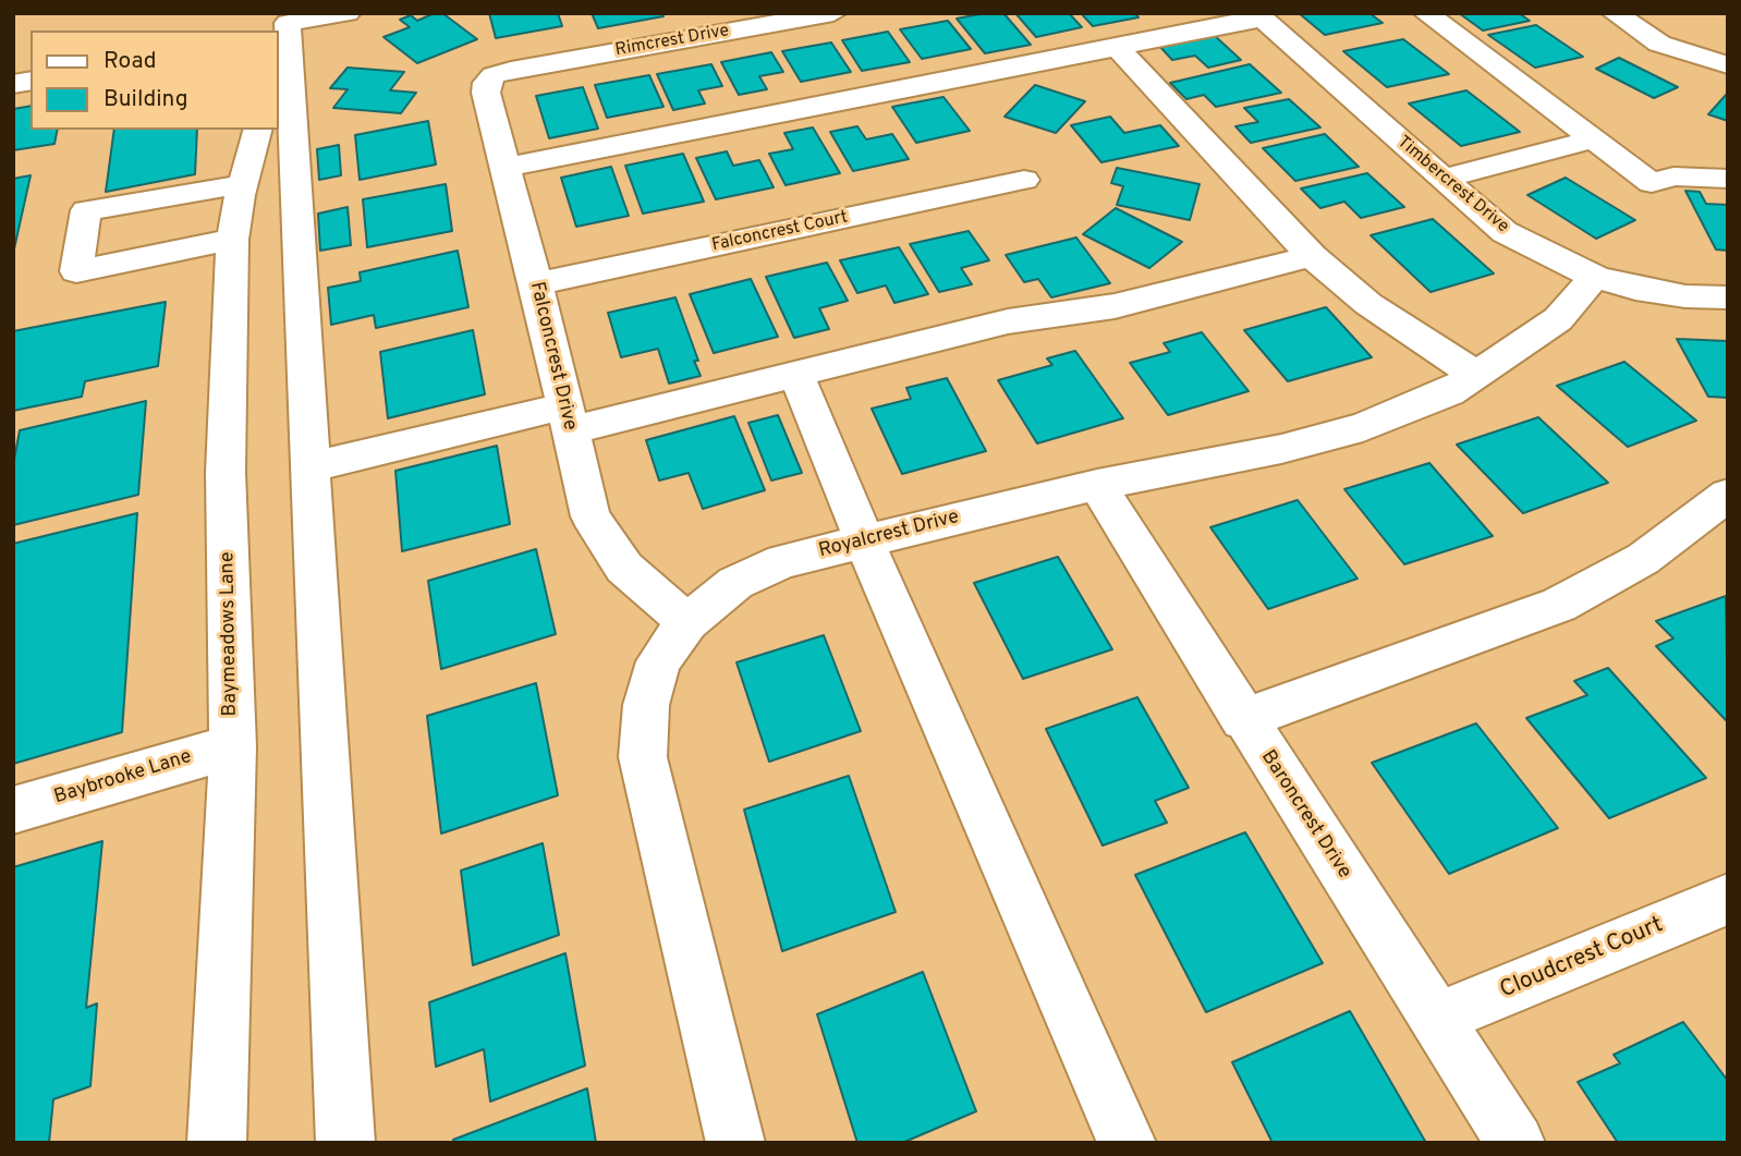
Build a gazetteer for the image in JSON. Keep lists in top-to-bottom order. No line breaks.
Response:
{"streets":{"street":["Rimcrest Drive","Timbercrest Drive","Falconcrest Court","Falconcrest Drive","Royalcrest Drive","Baymeadows Lane","Baybrooke Lane","Baroncrest Drive","Cloudcrest Court"]},"crossings":[["Rimcrest Drive","Falconcrest Drive"],["Timbercrest Drive","Royalcrest Drive"],["Falconcrest Court","Falconcrest Drive"],["Falconcrest Drive","Royalcrest Drive"],["Royalcrest Drive","Baroncrest Drive"],["Baymeadows Lane","Baybrooke Lane"],["Baroncrest Drive","Cloudcrest Court"]],"legend":["Road","Building"]}
